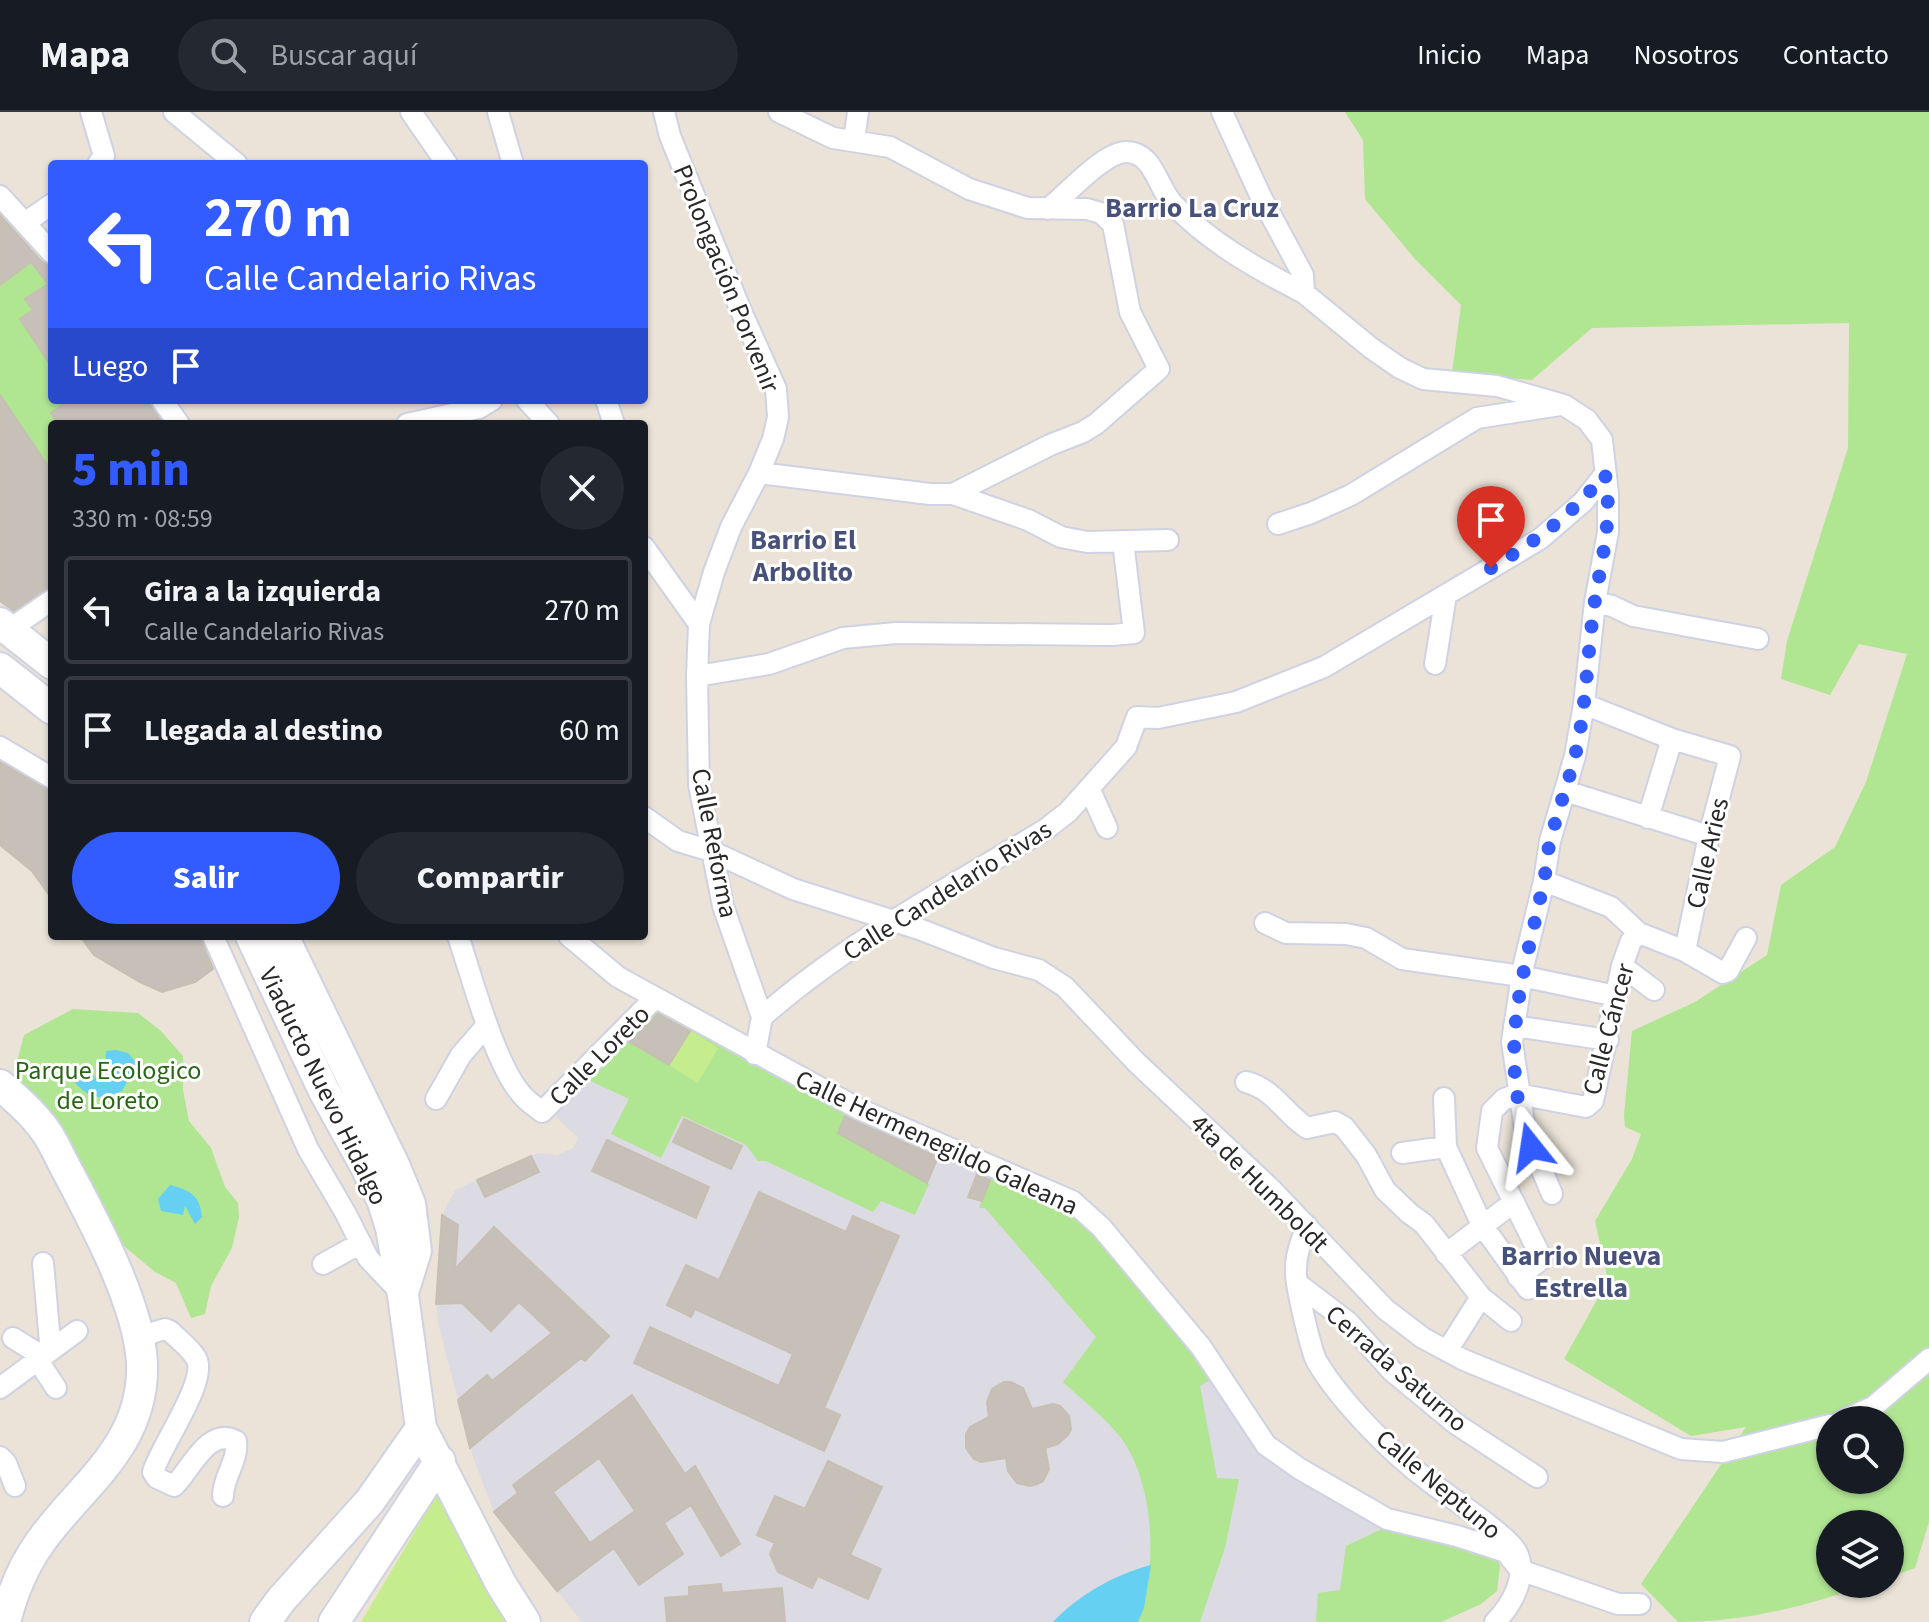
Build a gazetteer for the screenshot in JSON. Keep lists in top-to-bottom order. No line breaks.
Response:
{"streets":{"main road":["Viaducto Nuevo Hidalgo"],"street":["Prolongación Porvenir","Calle Reforma","Calle Aries","Calle Candelario Rivas","Calle Cáncer","Calle Loreto","Calle Hermenegildo Galeana","4ta de Humboldt","Cerrada Saturno","Calle Neptuno"]},"crossings":[["Prolongación Porvenir","Calle Reforma"],["Calle Reforma","Calle Candelario Rivas"],["Calle Reforma","4ta de Humboldt"],["Calle Candelario Rivas","4ta de Humboldt"],["Calle Loreto","Calle Hermenegildo Galeana"],["Calle Hermenegildo Galeana","Calle Neptuno"],["4ta de Humboldt","Calle Neptuno"],["Cerrada Saturno","Calle Neptuno"]],"districts":["Barrio La Cruz","Barrio El Arbolito","Barrio Nueva Estrella"],"parks":["Parque Ecologico de Loreto"],"page":{"header":"Mapa","search":"Buscar aquí","nav":["Inicio","Mapa","Nosotros","Contacto"],"turn":["270 m","Calle Candelario Rivas"],"then":"Luego","heading":["5 min","330 m · 08:59"],"list":[{"name":"Gira a la izquierda","note":"Calle Candelario Rivas","value":"270 m"},{"name":"Llegada al destino","value":"60 m"}],"buttons":["Salir","Compartir"]}}
